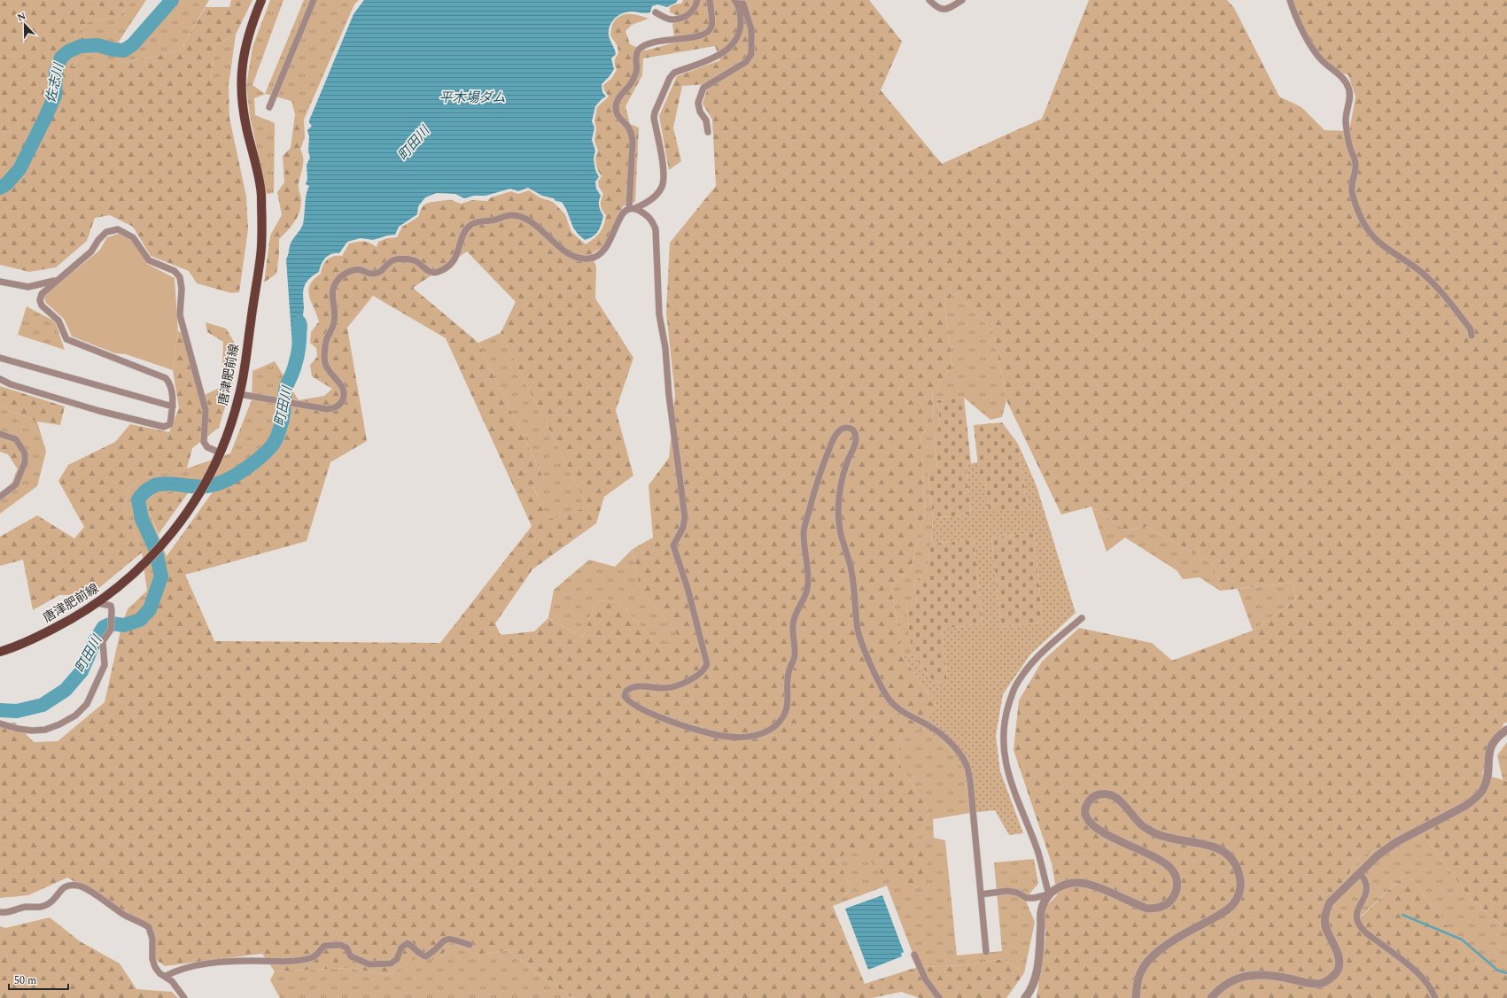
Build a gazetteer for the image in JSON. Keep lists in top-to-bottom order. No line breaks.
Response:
{"streets":{"main road":["唐津肥前線"]},"water":["佐志川","平木場ダム","町田川"],"scale_bar":"50 m","north":"top"}
